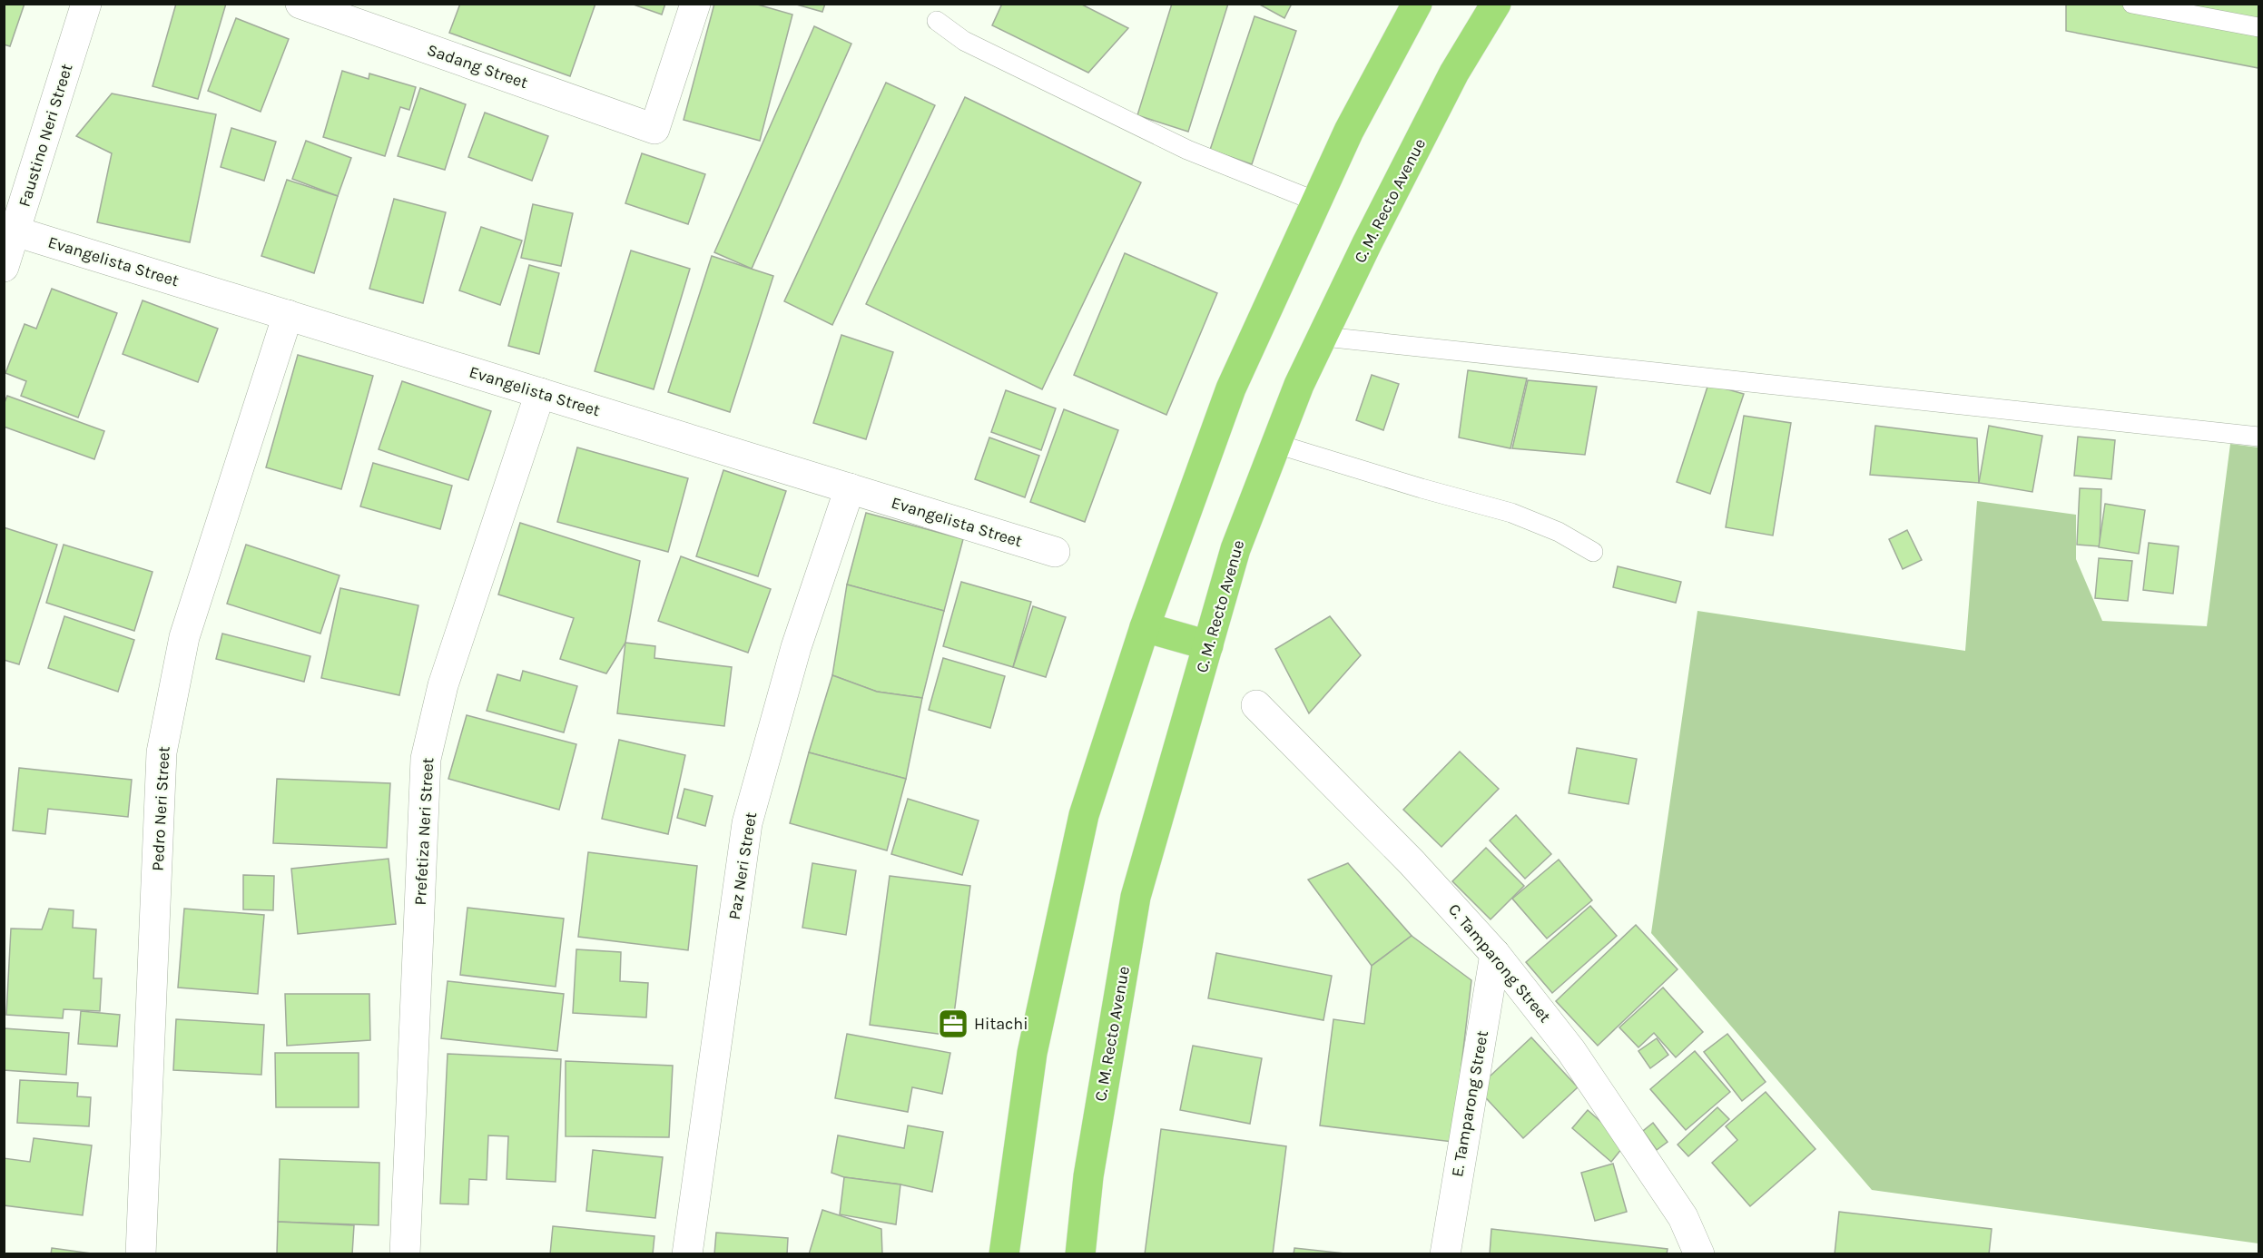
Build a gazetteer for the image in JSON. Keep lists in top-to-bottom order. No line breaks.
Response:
{"streets":{"highway":["C. M. Recto Avenue"],"street":["Sadang Street","Faustino Neri Street","Evangelista Street","Pedro Neri Street","Prefetiza Neri Street","Paz Neri Street","C. Tamparong Street","E. Tamparong Street"]},"crossings":[["Faustino Neri Street","Evangelista Street"],["Evangelista Street","Pedro Neri Street"],["Evangelista Street","Prefetiza Neri Street"],["Evangelista Street","Paz Neri Street"],["C. Tamparong Street","E. Tamparong Street"]],"places":{"office":["Hitachi"]}}
